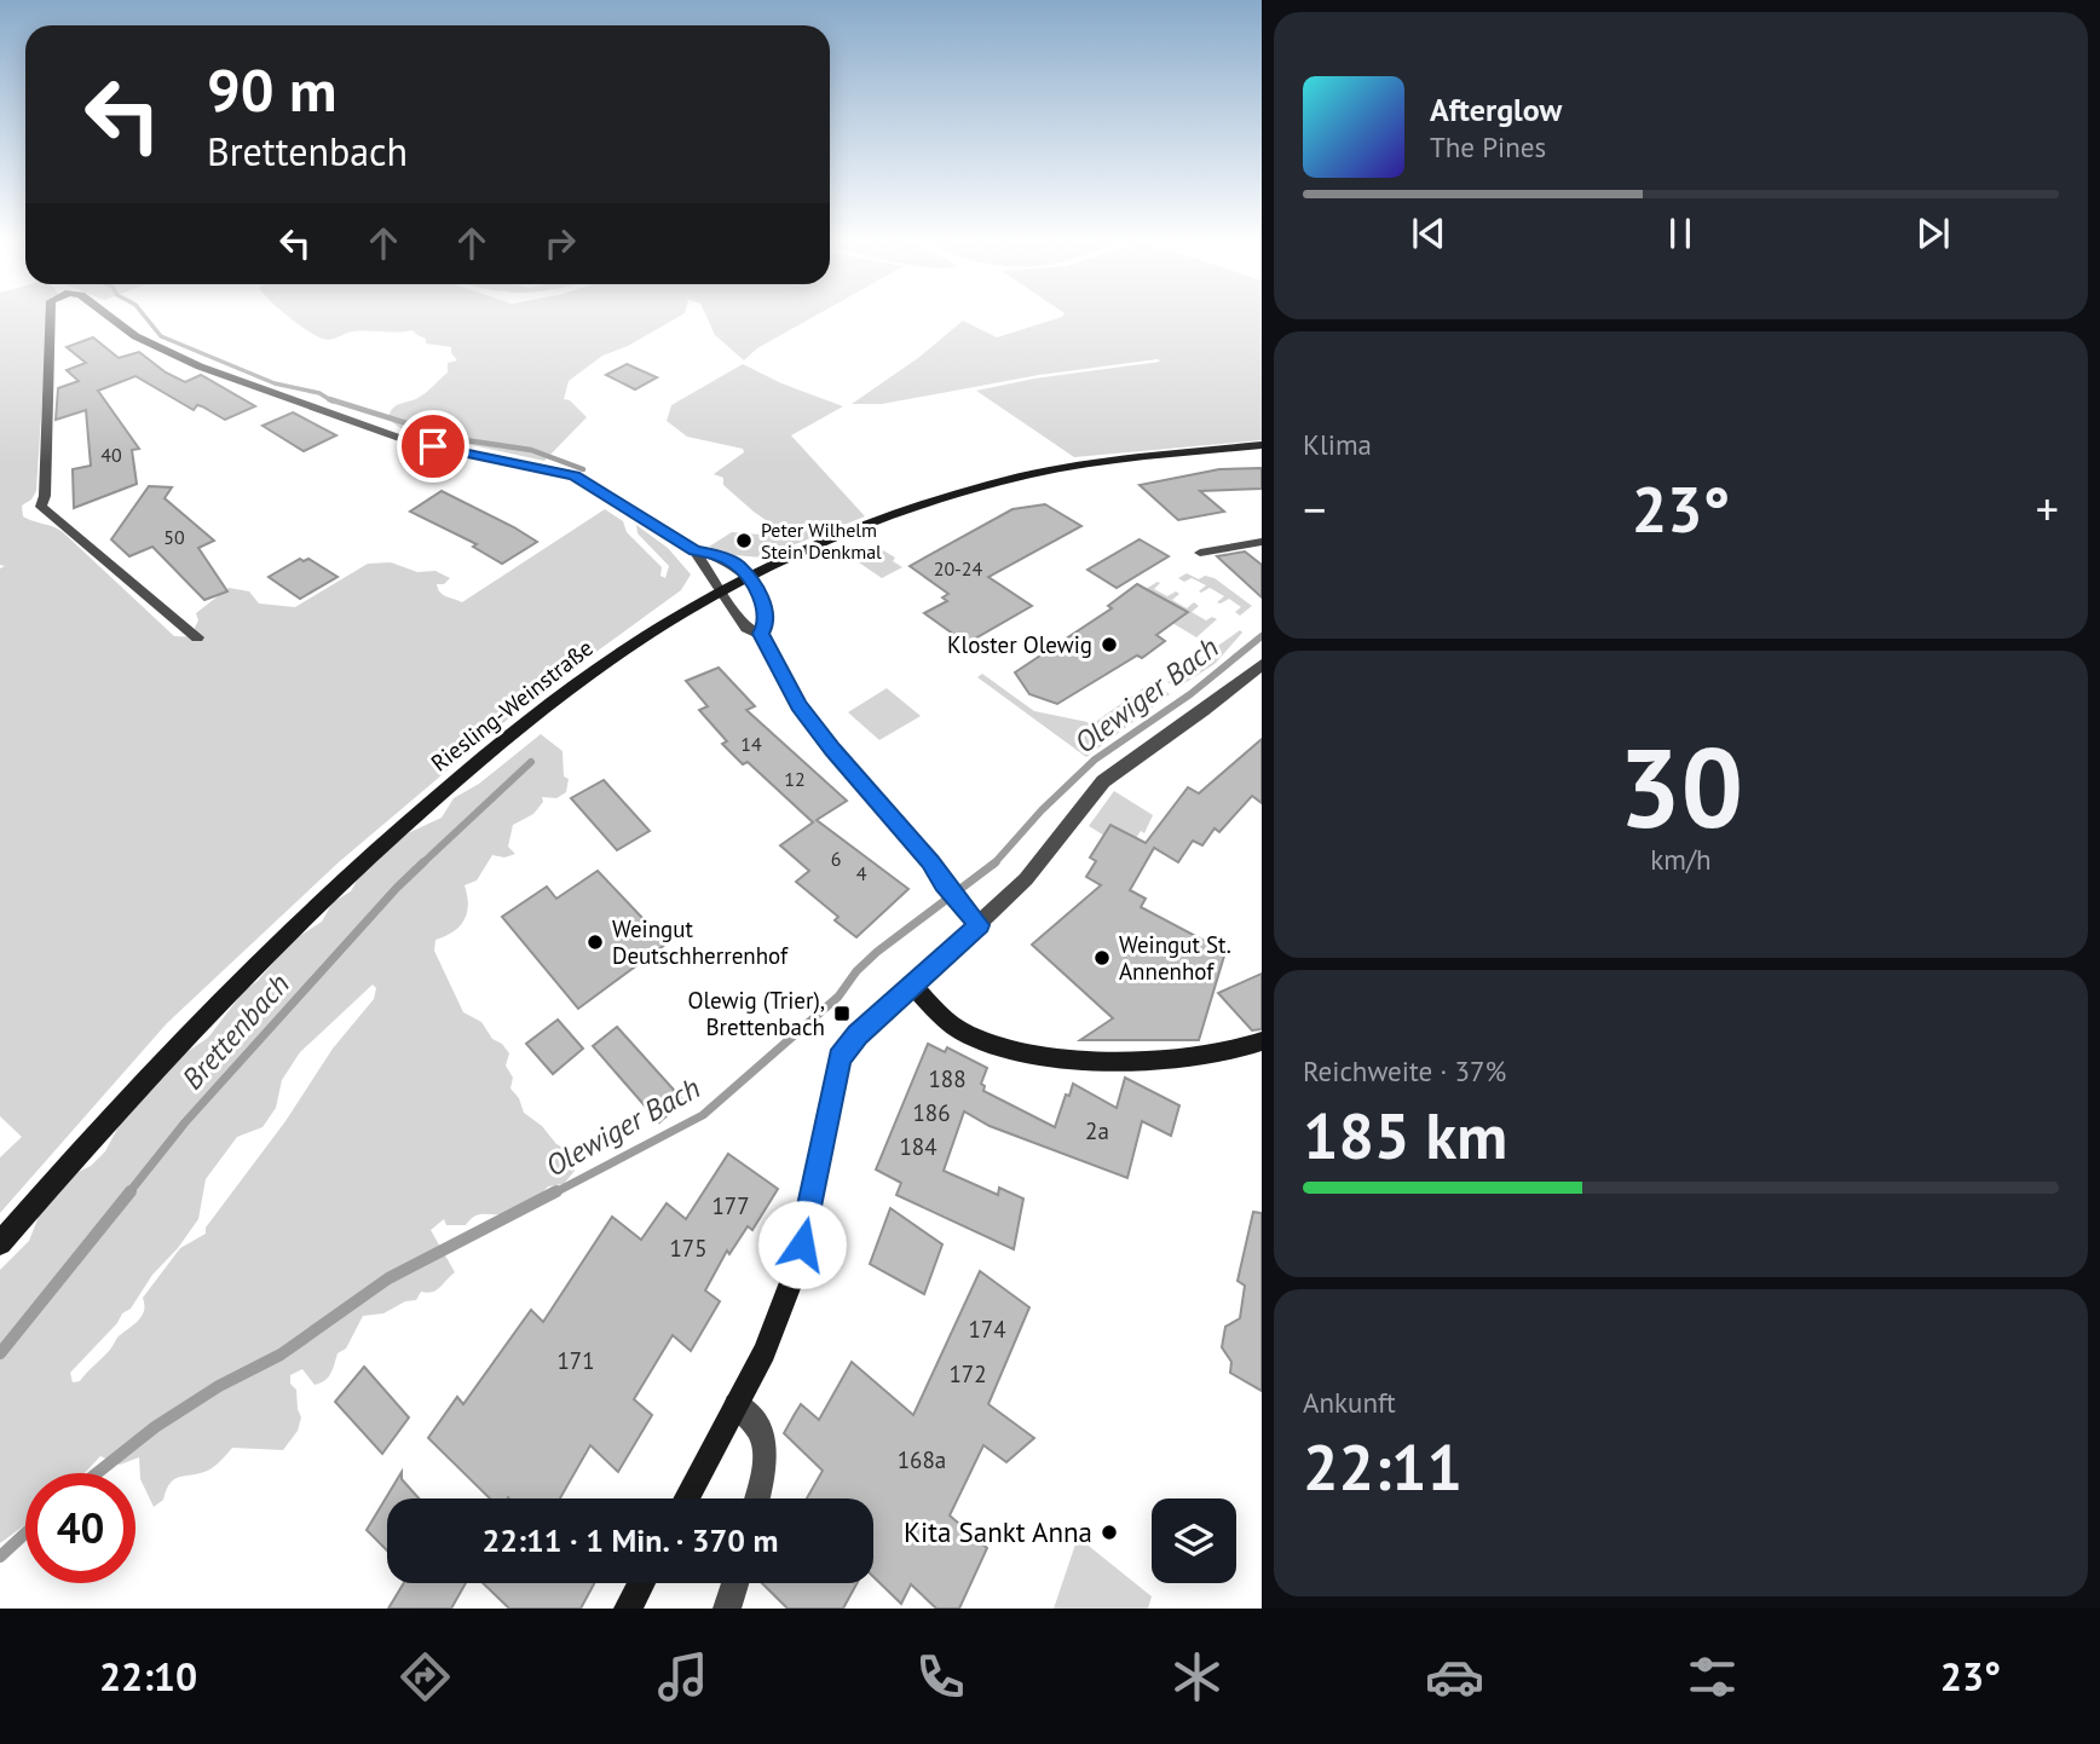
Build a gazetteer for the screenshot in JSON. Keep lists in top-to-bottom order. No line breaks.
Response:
{"streets":{"main road":["Riesling-Weinstraße"]},"water":["Olewiger Bach","Brettenbach"],"places":{"other":["Peter Wilhelm Stein Denkmal","Kloster Olewig","Weingut Deutschherrenhof","Weingut St. Annenhof","Kita Sankt Anna"],"transit":["Olewig (Trier), Brettenbach"]},"house_numbers":["40","50","20-24","14","12","6","4","188","186","2a","184","177","175","174","171","172","168a"],"page":{"turn":["90 m","Brettenbach"],"song":["Afterglow","The Pines"],"tile":["Klima",["30","km/h"],["Reichweite · 37%","185 km"],["Ankunft","22:11"]],"heat":["−","23°","+"],"limit":"40","trip":"22:11 · 1 Min. · 370 m","tabs":["22:10","23°"]}}
